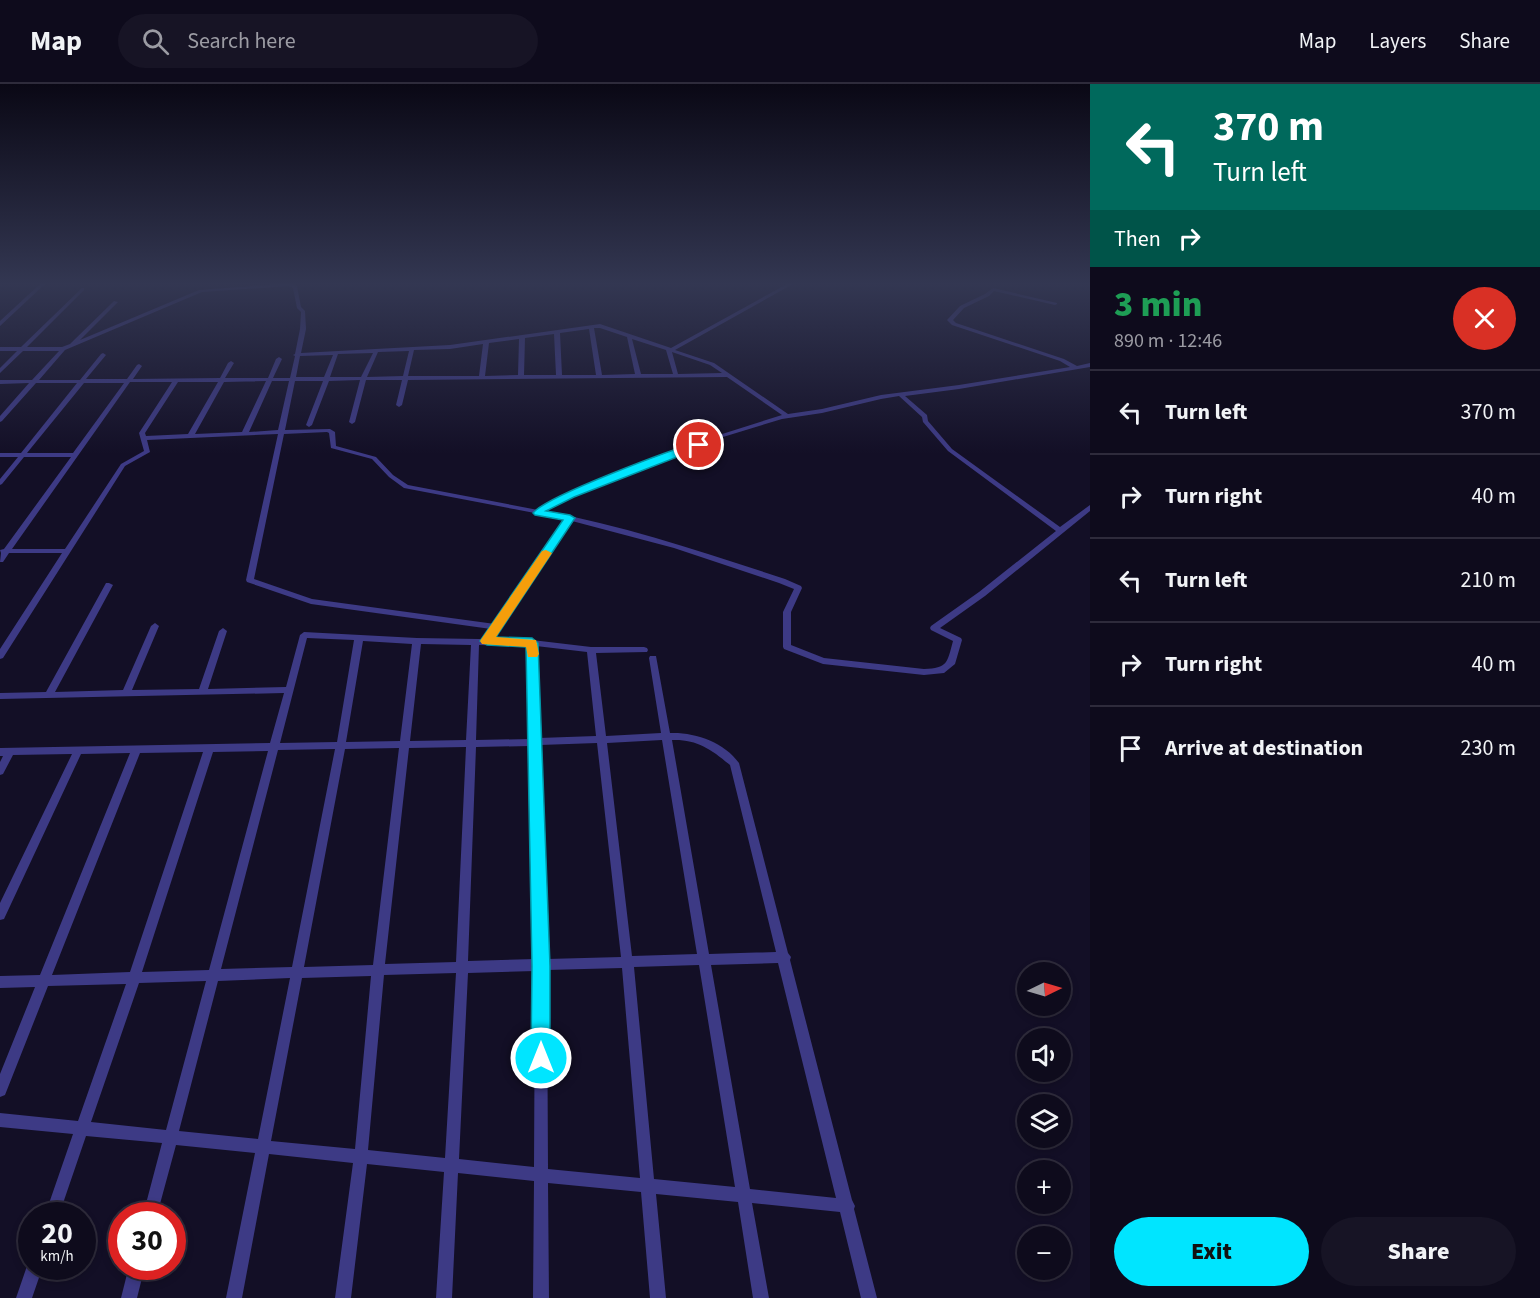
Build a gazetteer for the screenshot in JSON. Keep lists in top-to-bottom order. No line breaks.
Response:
{"north":"right","page":{"header":"Map","search":"Search here","nav":["Map","Layers","Share"],"turn":["370 m","Turn left"],"then":"Then","heading":["3 min","890 m · 12:46"],"list":[{"name":"Turn left","value":"370 m"},{"name":"Turn right","value":"40 m"},{"name":"Turn left","value":"210 m"},{"name":"Turn right","value":"40 m"},{"name":"Arrive at destination","value":"230 m"}],"map_buttons":["+","−"],"speed":"20 km/h","limit":"30","buttons":["Exit","Share"]}}
